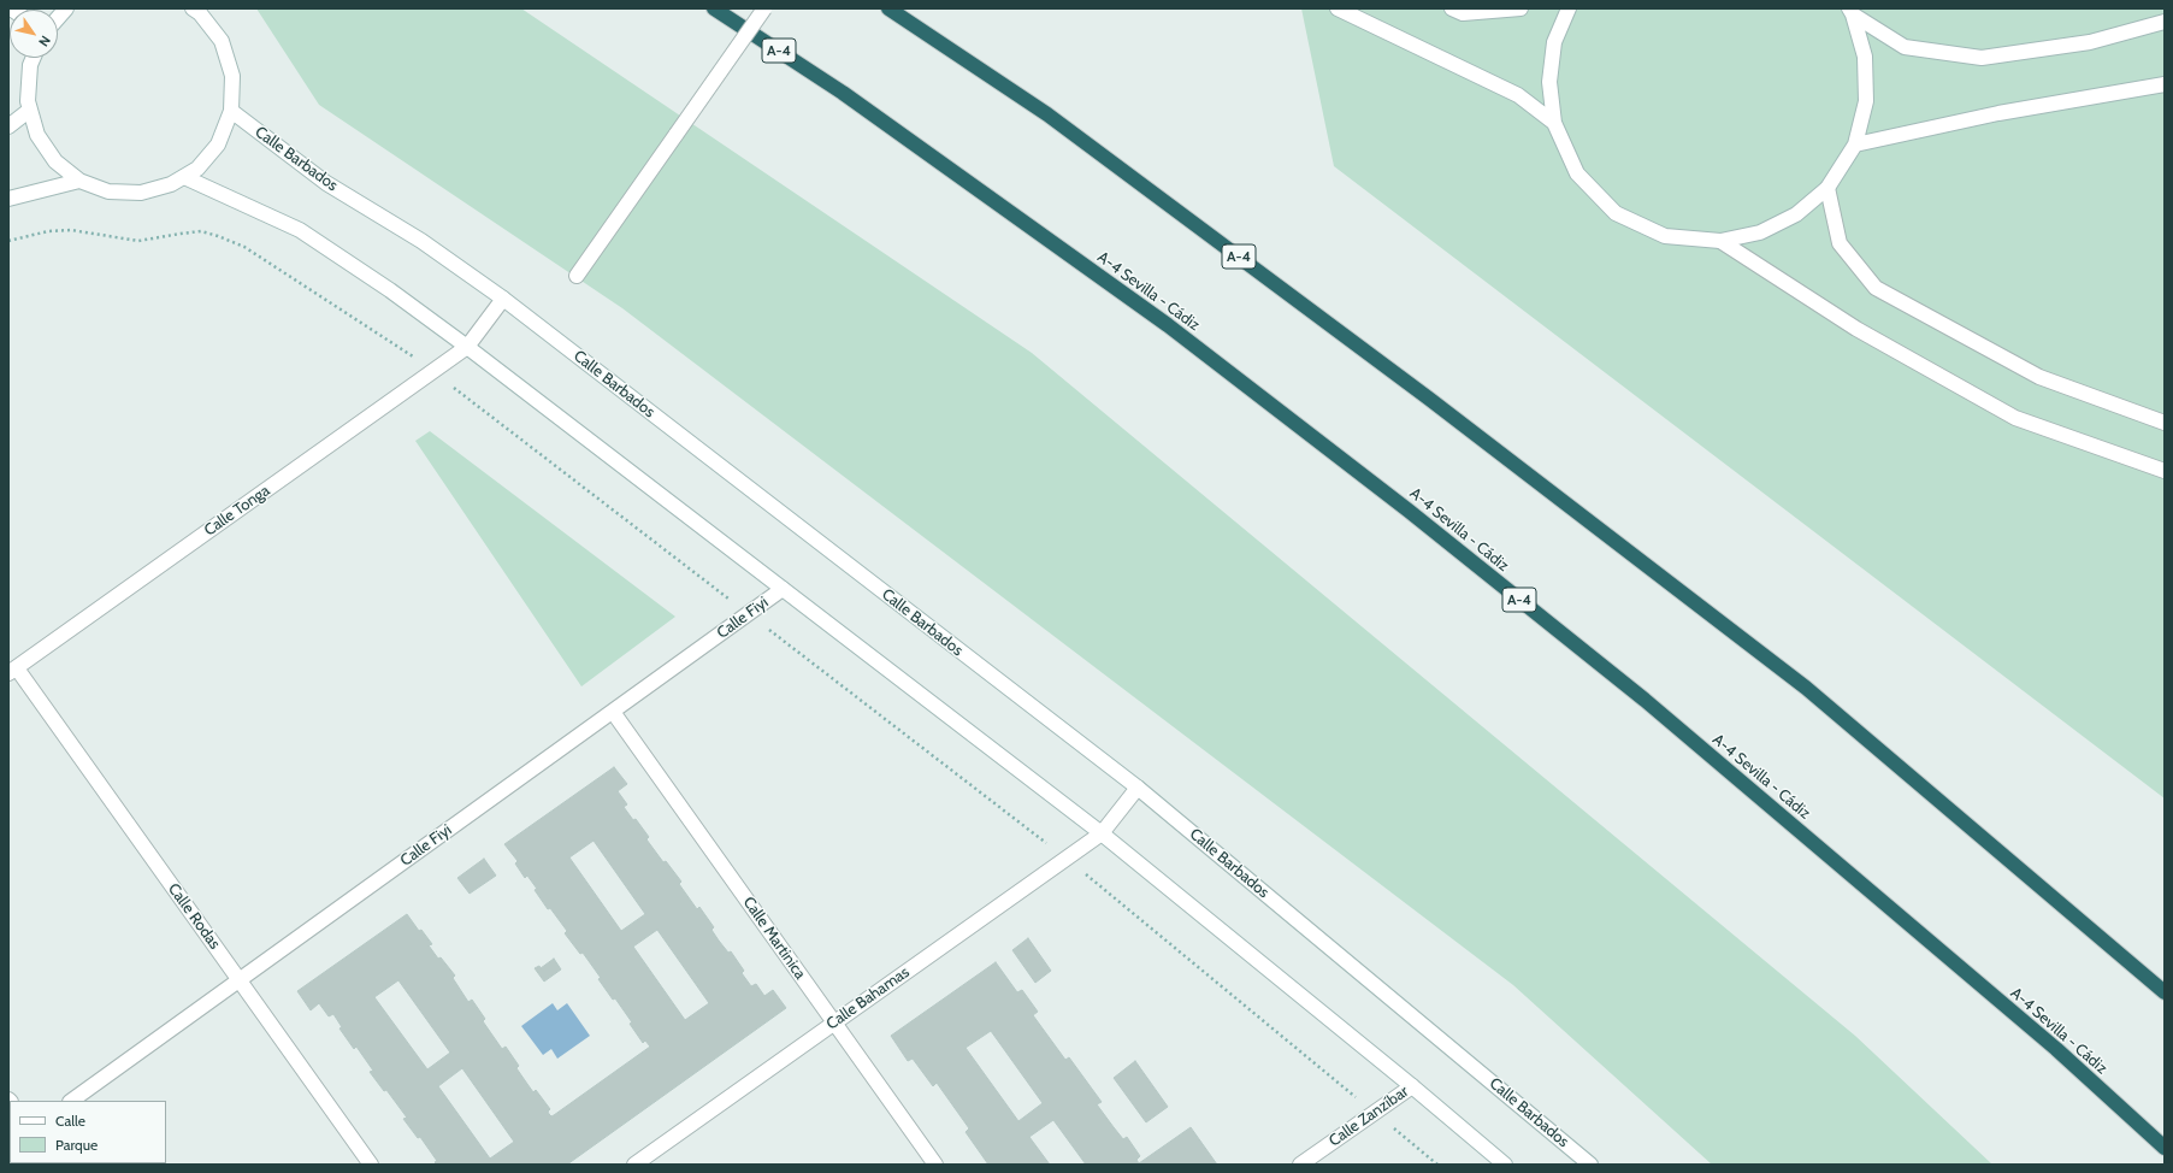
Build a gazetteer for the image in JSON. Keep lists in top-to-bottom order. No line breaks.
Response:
{"streets":{"highway":["A-4","A-4 Sevilla - Cádiz"],"street":["Calle Barbados","Calle Tonga","Calle Fiyi","Calle Rodas","Calle Martinica","Calle Bahamas","Calle Zanzíbar"]},"crossings":[["Calle Barbados","Calle Tonga"],["Calle Barbados","Calle Bahamas"],["Calle Tonga","Calle Rodas"],["Calle Fiyi","Calle Rodas"],["Calle Fiyi","Calle Martinica"],["Calle Martinica","Calle Bahamas"]],"legend":["Calle","Parque"],"north":"bottom right"}
